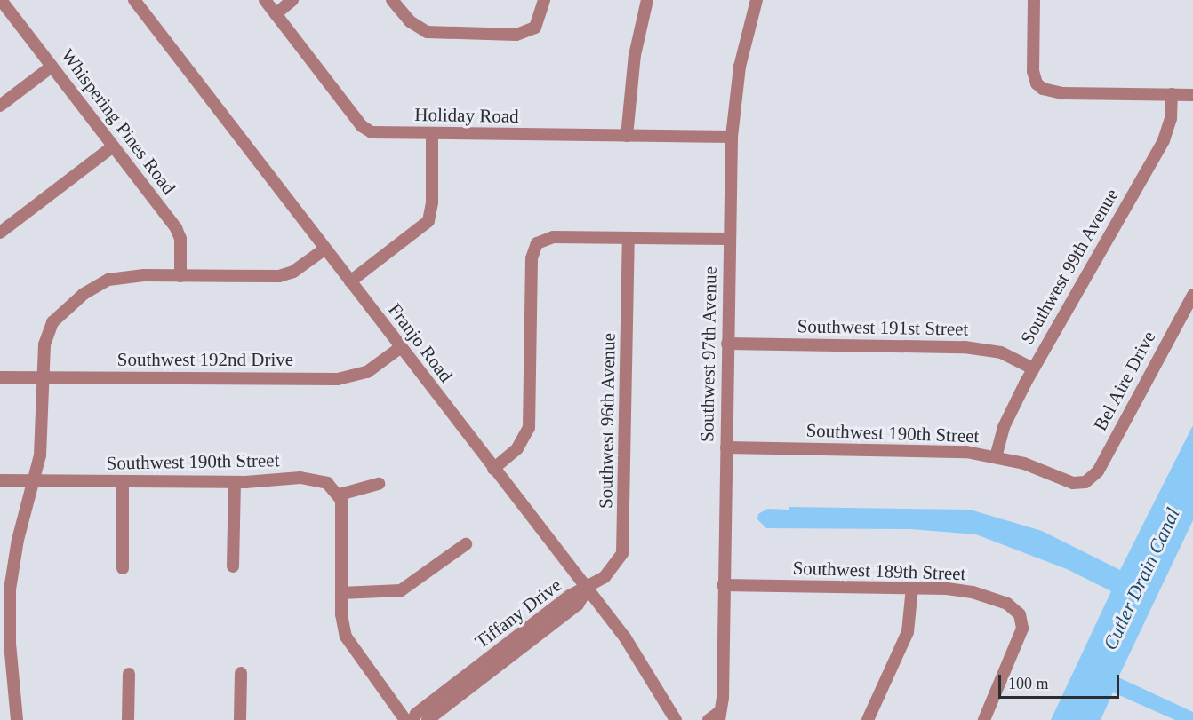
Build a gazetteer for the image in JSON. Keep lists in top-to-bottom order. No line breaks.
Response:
{"streets":{"street":["Holiday Road","Whispering Pines Road","Southwest 99th Avenue","Southwest 191st Street","Franjo Road","Southwest 97th Avenue","Southwest 192nd Drive","Bel Aire Drive","Southwest 96th Avenue","Southwest 190th Street","Southwest 189th Street","Tiffany Drive"]},"crossings":[["Holiday Road","Southwest 97th Avenue"],["Southwest 99th Avenue","Southwest 191st Street"],["Southwest 99th Avenue","Southwest 190th Street"],["Southwest 191st Street","Southwest 97th Avenue"],["Franjo Road","Southwest 192nd Drive"],["Franjo Road","Southwest 96th Avenue"],["Franjo Road","Tiffany Drive"],["Southwest 97th Avenue","Southwest 190th Street"],["Southwest 97th Avenue","Southwest 189th Street"],["Bel Aire Drive","Southwest 190th Street"],["Southwest 96th Avenue","Tiffany Drive"]],"water":["Cutler Drain Canal"],"scale_bar":"100 m"}
